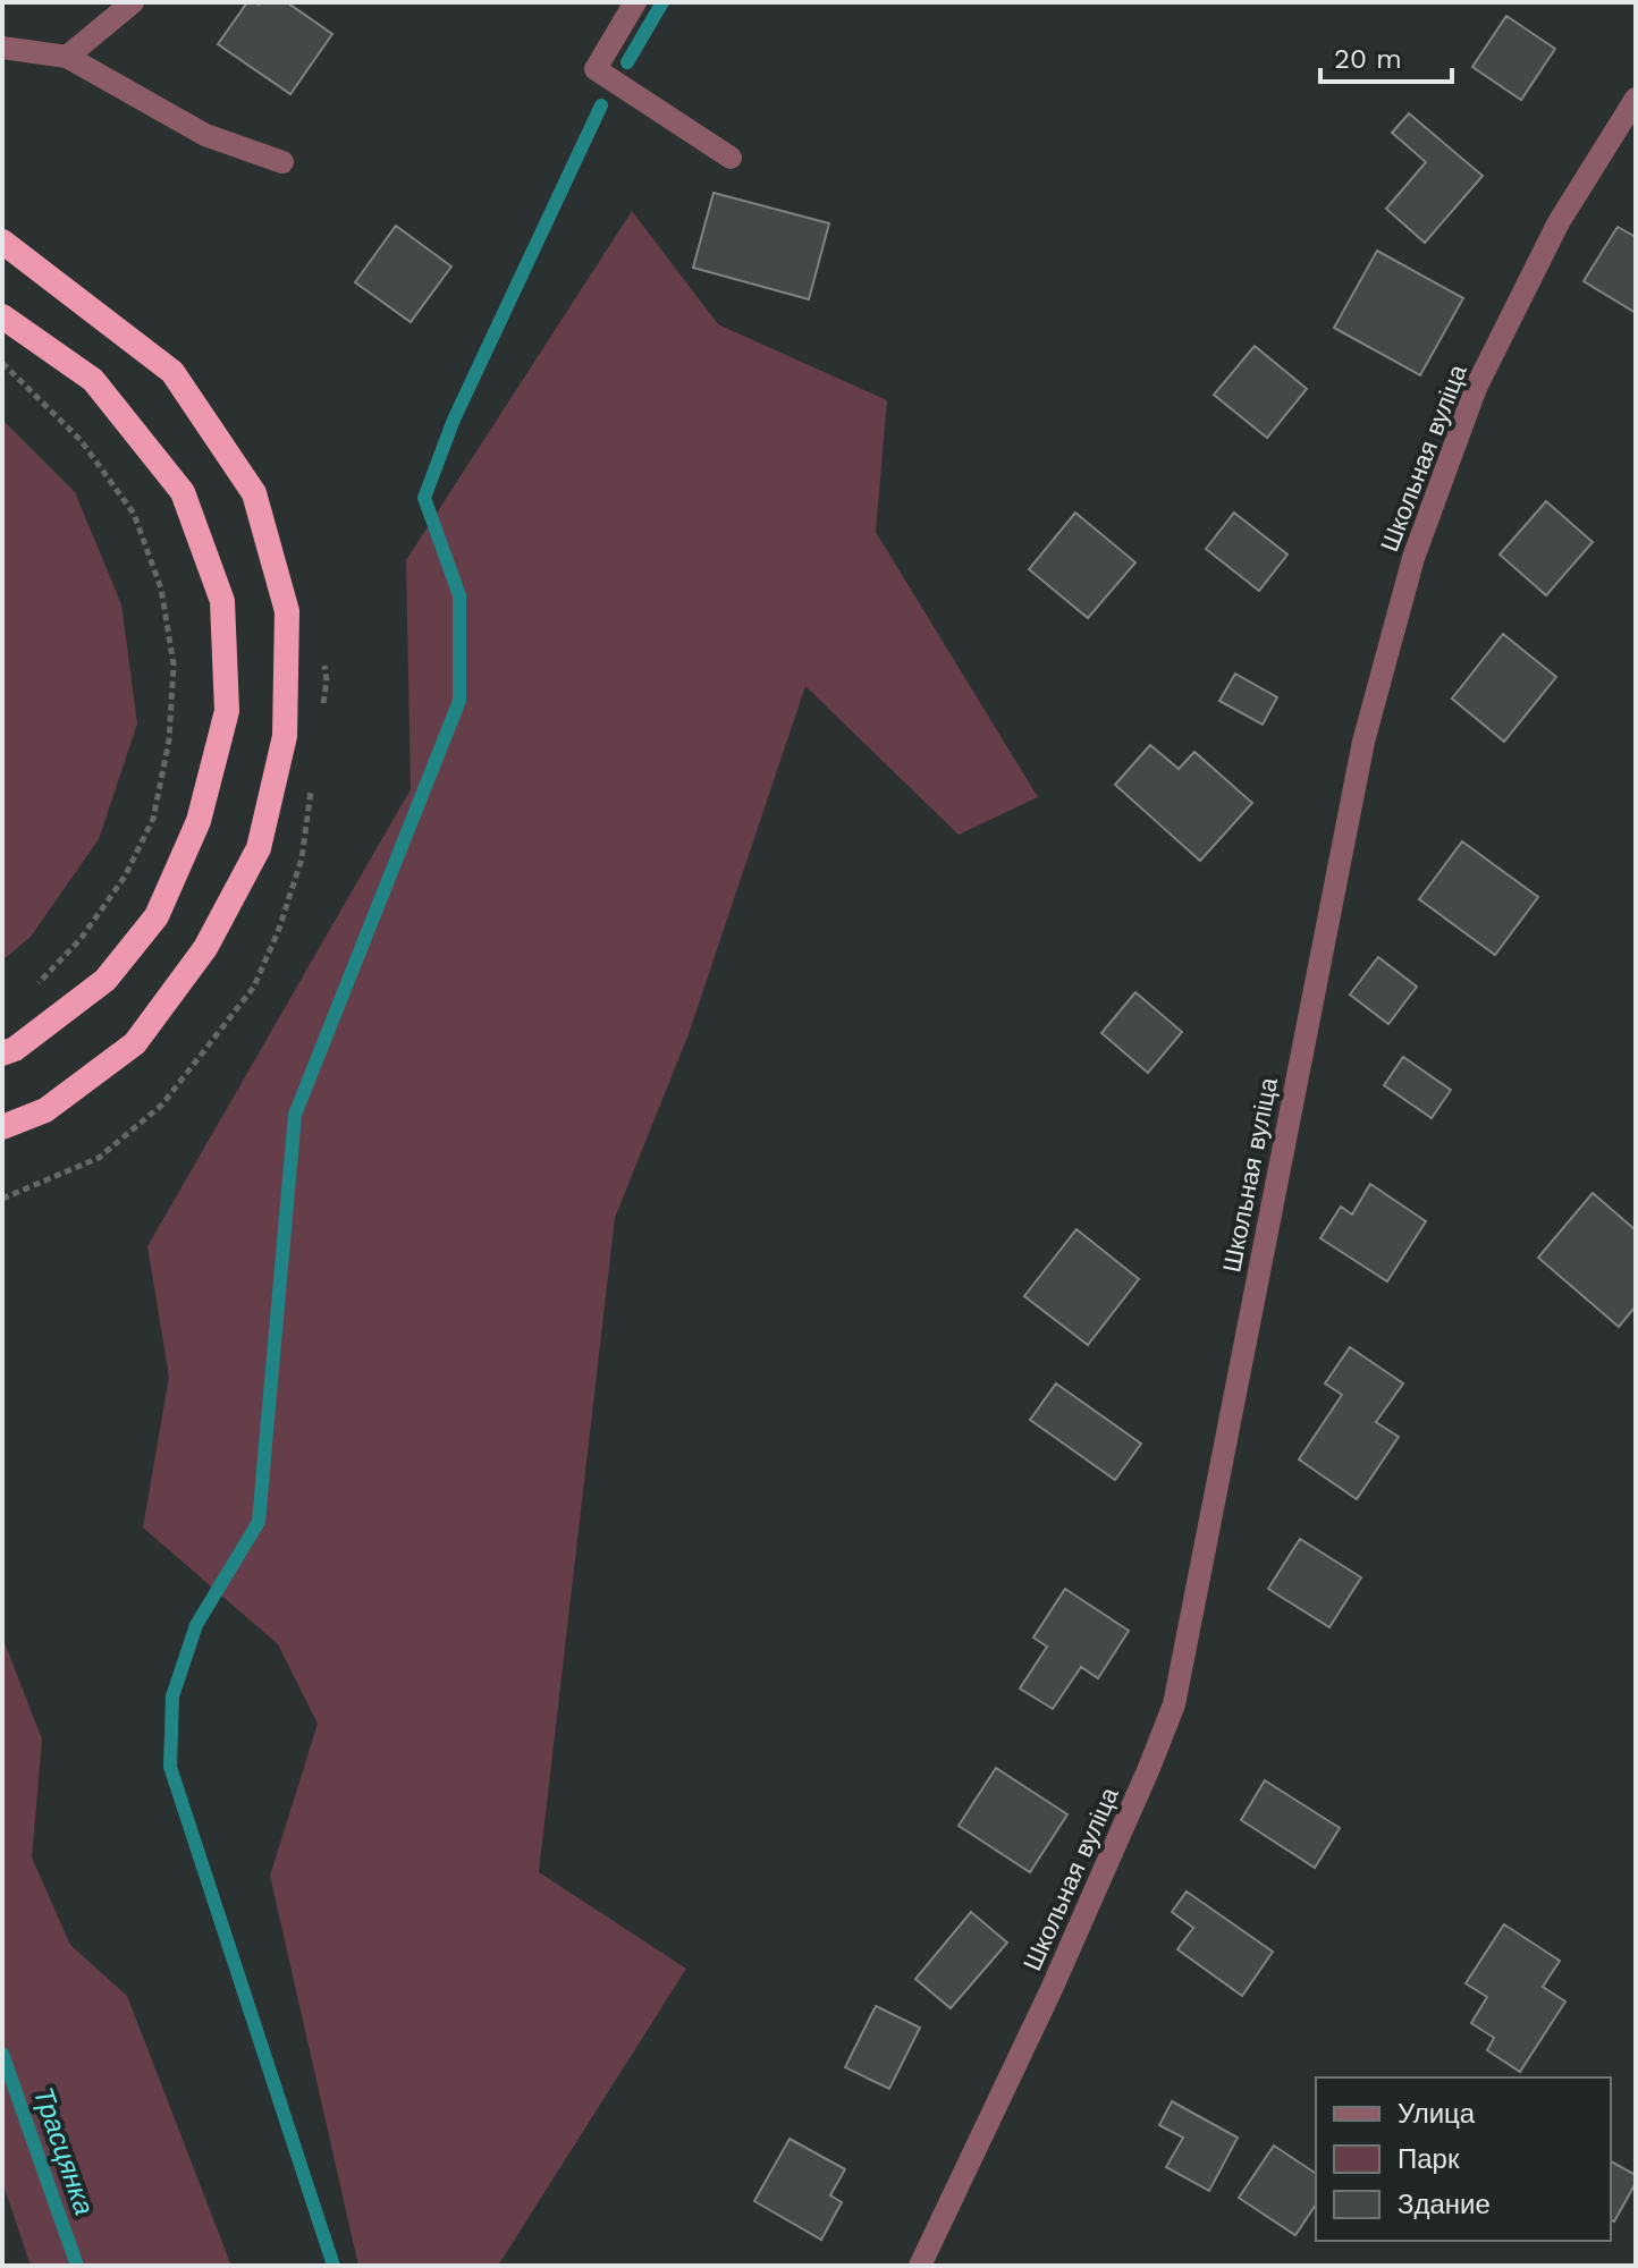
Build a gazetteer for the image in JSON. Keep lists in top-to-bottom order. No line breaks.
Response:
{"streets":{"street":["Школьная вуліца"]},"water":["Трасцянка"],"legend":["Улица","Парк","Здание"],"scale_bar":"20 m"}
